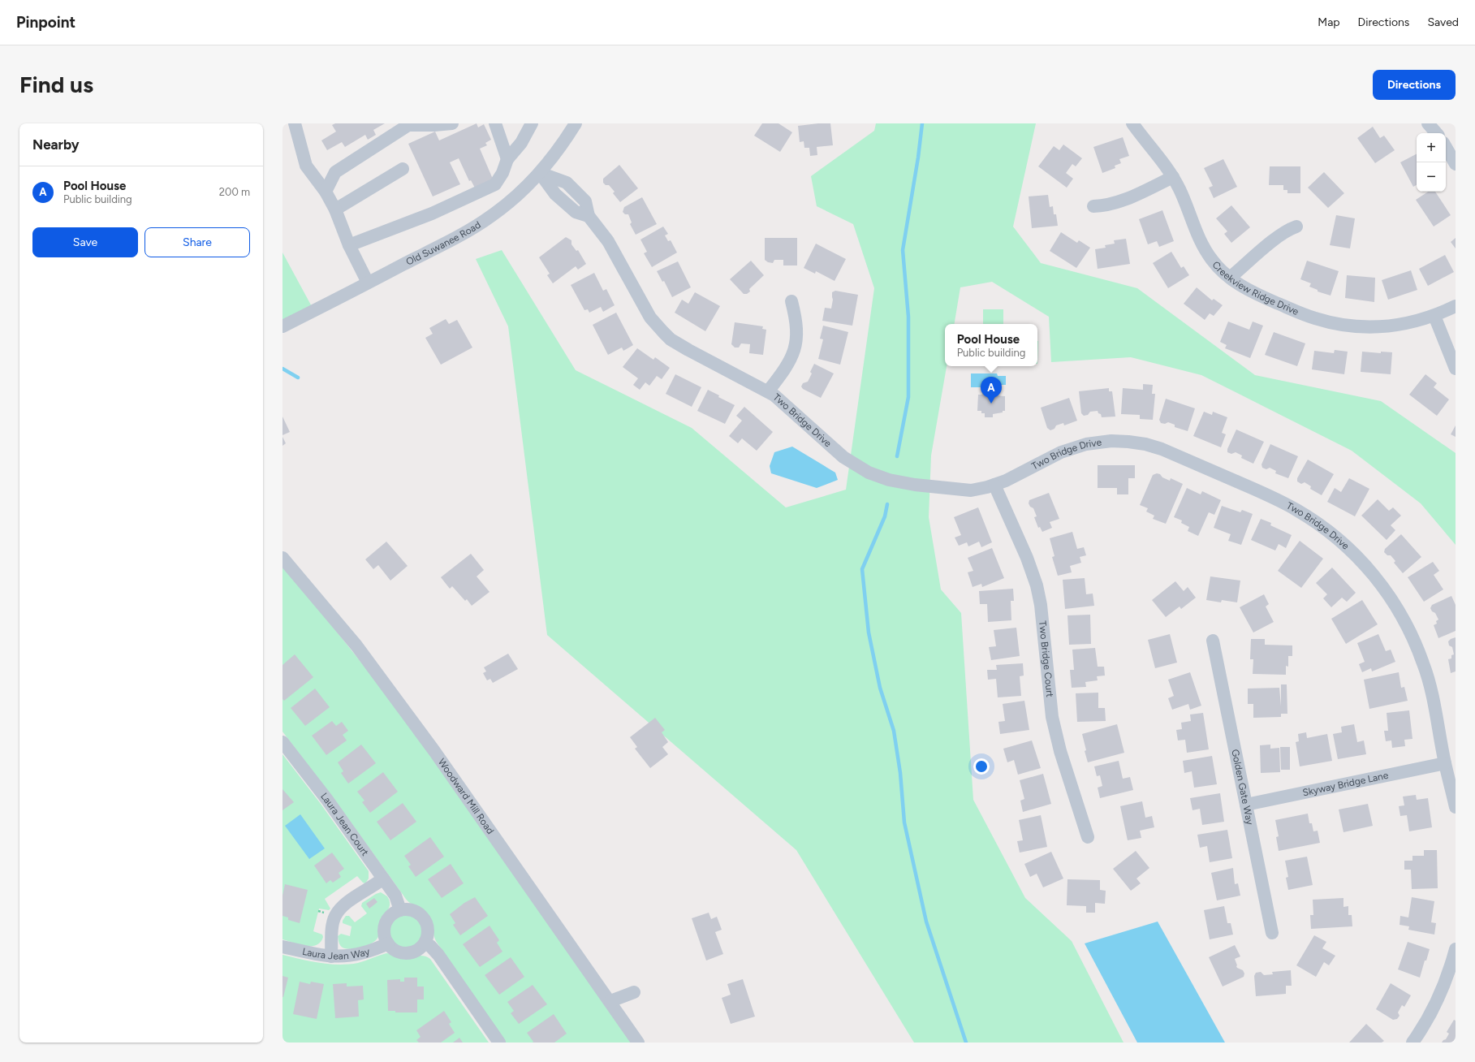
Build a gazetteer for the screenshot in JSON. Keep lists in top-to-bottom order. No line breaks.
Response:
{"streets":{"street":["Old Suwanee Road","Creekview Ridge Drive","Two Bridge Drive","Two Bridge Court","Skyway Bridge Lane","Golden Gate Way","Woodward Mill Road","Laura Jean Court","Laura Jean Way"]},"crossings":[["Old Suwanee Road","Two Bridge Drive"],["Two Bridge Drive","Two Bridge Court"],["Two Bridge Drive","Skyway Bridge Lane"],["Skyway Bridge Lane","Golden Gate Way"],["Laura Jean Court","Laura Jean Way"]],"page":{"header":"Pinpoint","nav":["Map","Directions","Saved"],"buttons":["Directions",["Save","Share"]],"title":"Find us","heading":"Nearby","map_buttons":["+","−"],"list":[{"mark":"A","name":"Pool House","note":"Public building","value":"200 m"}],"popup":["Pool House","Public building"],"pins":"A"}}
